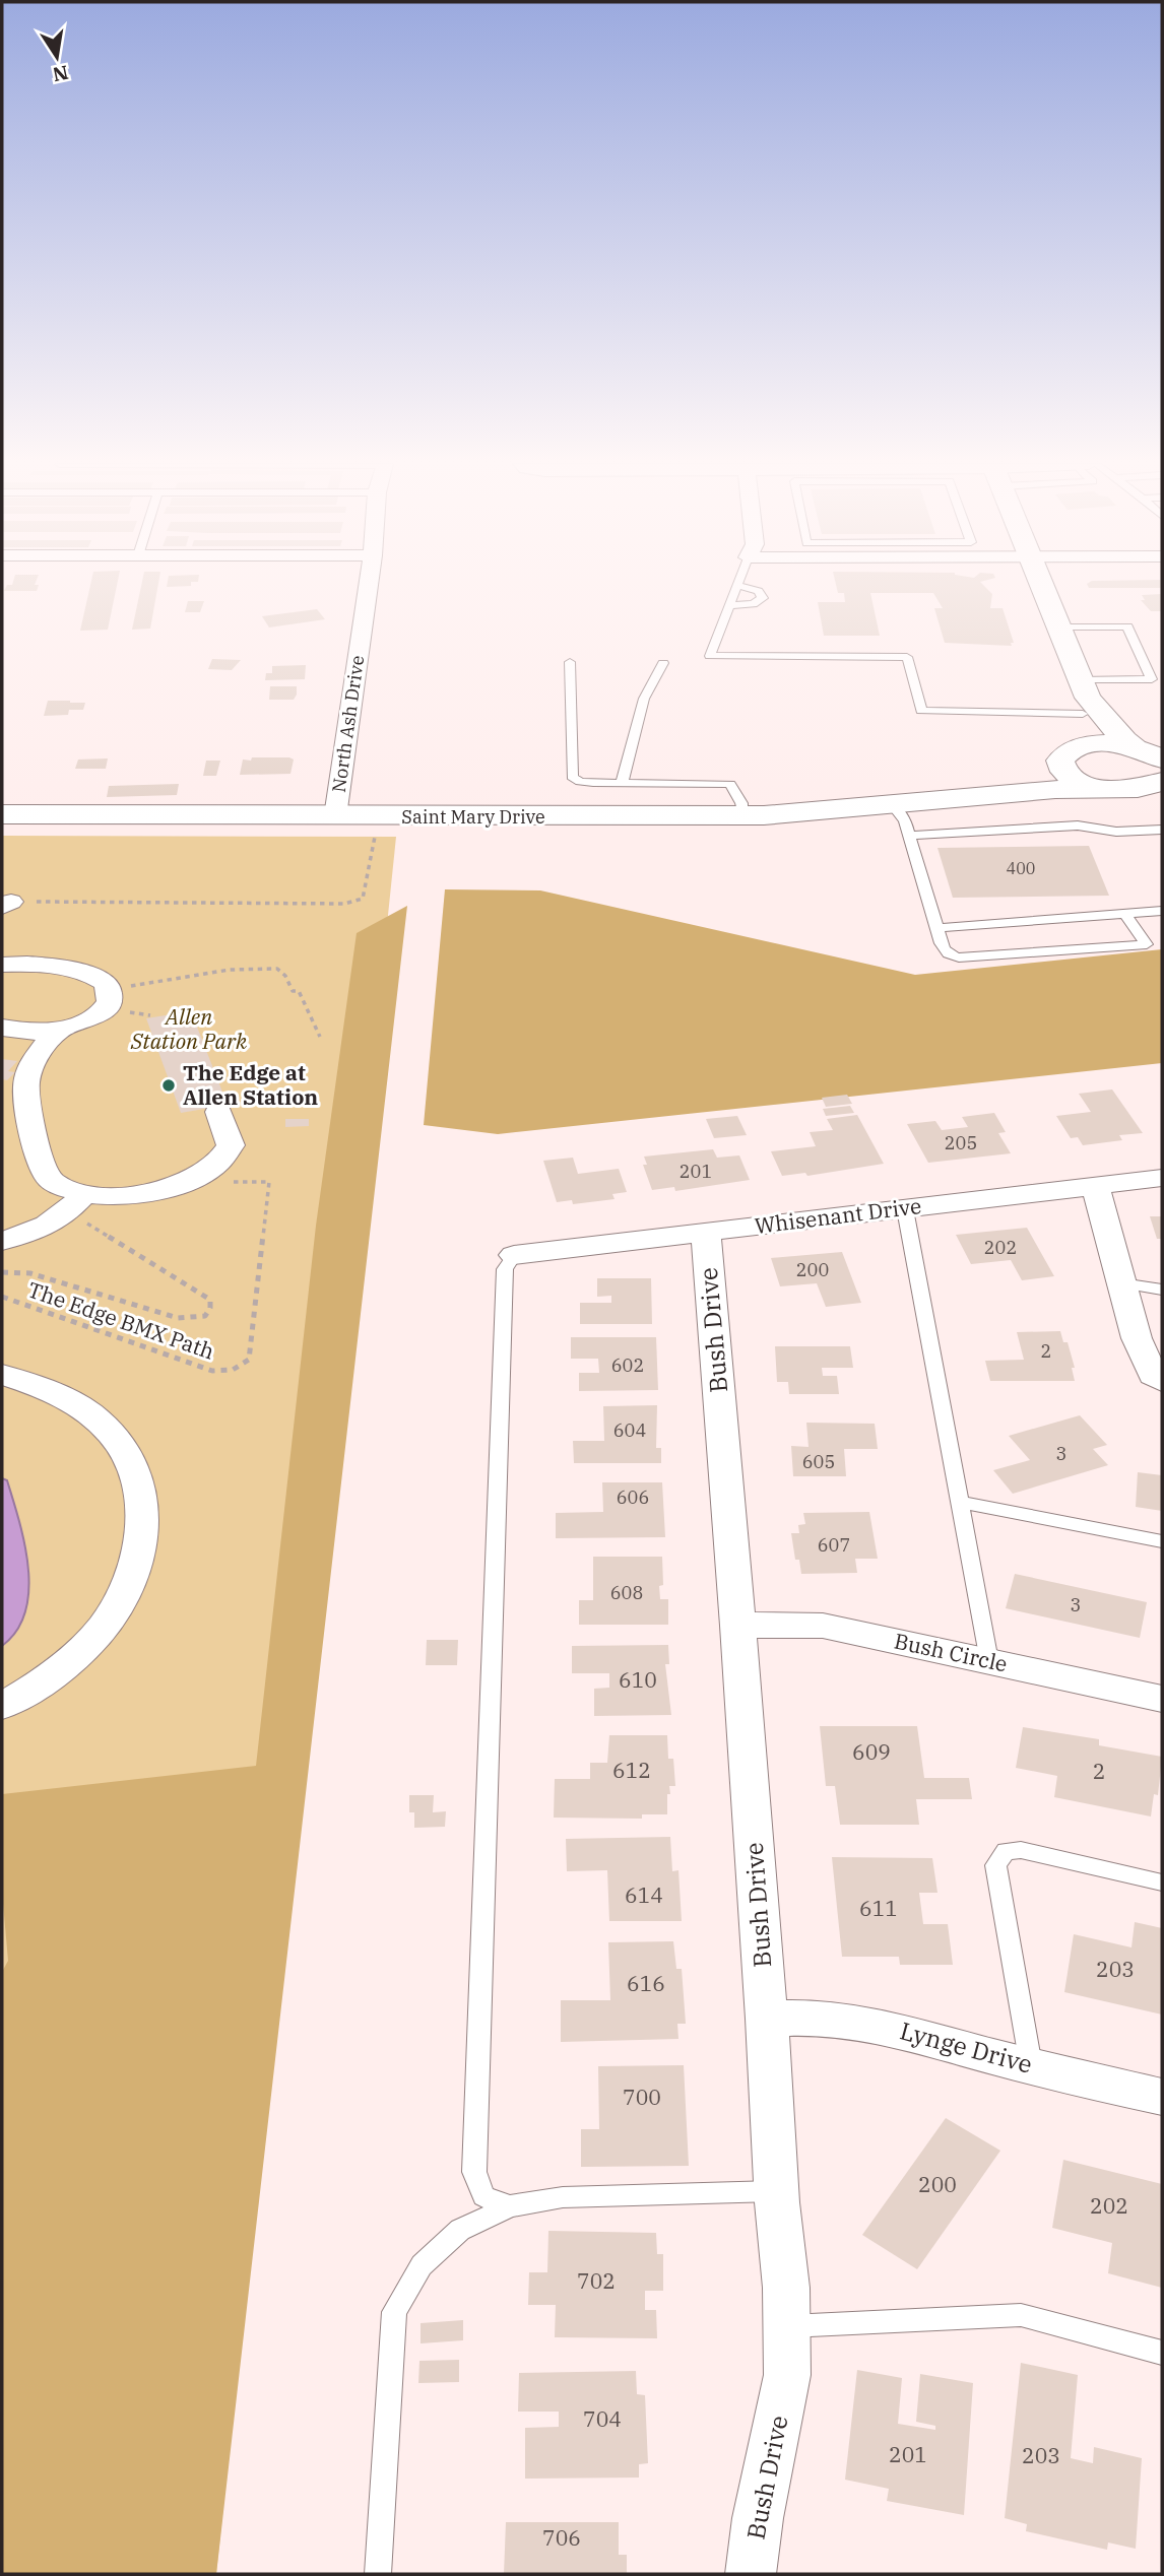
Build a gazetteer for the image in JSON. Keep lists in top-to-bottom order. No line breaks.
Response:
{"streets":{"street":["North Ash Drive","Saint Mary Drive","Whisenant Drive","Bush Drive","Bush Circle","Lynge Drive"],"path":["The Edge BMX Path"]},"crossings":[["North Ash Drive","Saint Mary Drive"],["Whisenant Drive","Bush Drive"],["Bush Drive","Bush Circle"],["Bush Drive","Lynge Drive"]],"parks":["Allen Station Park"],"places":["The Edge at Allen Station"],"house_numbers":["400","205","201","202","200","2","602","604","3","605","606","607","608","3","610","609","612","2","614","611","203","616","700","200","202","702","704","201","203","706"],"north":"bottom"}
